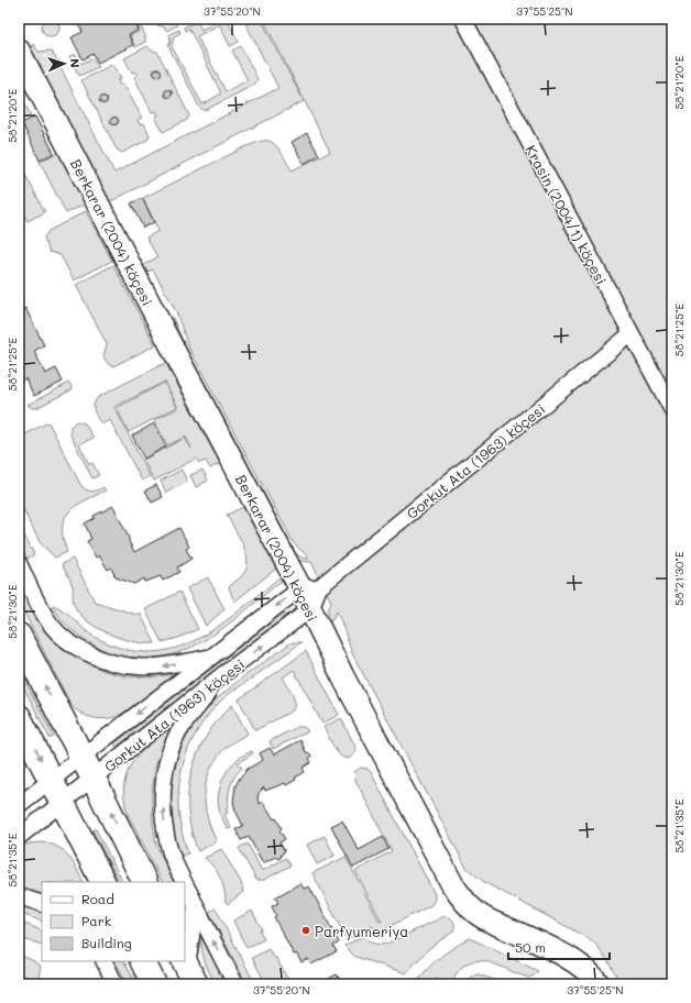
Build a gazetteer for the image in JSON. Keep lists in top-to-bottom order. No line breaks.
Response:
{"streets":{"street":["Krasin (2004/1) köçesi","Berkarar (2004) köçesi","Gorkut Ata (1963) köçesi"]},"crossings":[["Krasin (2004/1) köçesi","Gorkut Ata (1963) köçesi"],["Berkarar (2004) köçesi","Gorkut Ata (1963) köçesi"]],"places":["Parfyumeriya"],"legend":["Road","Park","Building"],"scale_bar":"50 m","north":"right","coordinates":["37°55'20\"N","37°55'25\"N","58°21'20\"E","58°21'25\"E","58°21'30\"E","58°21'35\"E"]}
